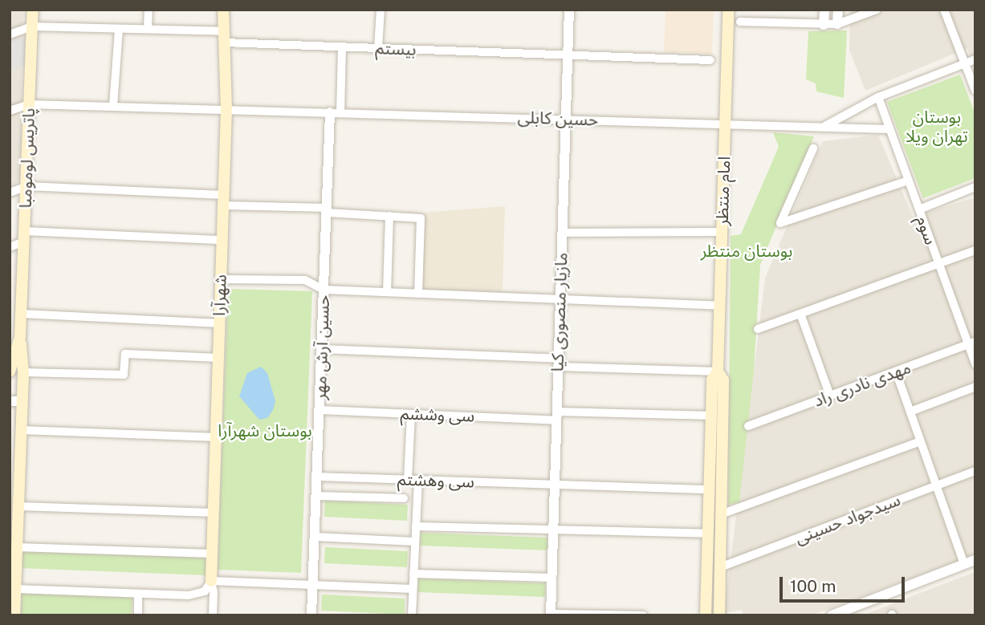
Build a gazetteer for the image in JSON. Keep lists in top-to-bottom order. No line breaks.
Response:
{"streets":{"main road":["پاتریس لومومبا","امام منتظر","شهرآرا"],"street":["بیستم","حسین کابلی","سوم","مازیار منصوری کیا","حسین آرش مهر","مهدی نادری راد","سی وششم","سی وهشتم","سیدجواد حسینی"]},"crossings":[["بیستم","پاتریس لومومبا"],["بیستم","شهرآرا"],["بیستم","مازیار منصوری کیا"],["حسین کابلی","پاتریس لومومبا"],["حسین کابلی","امام منتظر"],["حسین کابلی","سوم"],["حسین کابلی","شهرآرا"],["حسین کابلی","مازیار منصوری کیا"],["حسین کابلی","حسین آرش مهر"],["امام منتظر","سی وششم"],["امام منتظر","سی وهشتم"],["امام منتظر","سیدجواد حسینی"],["سوم","مهدی نادری راد"],["مازیار منصوری کیا","سی وششم"],["مازیار منصوری کیا","سی وهشتم"],["حسین آرش مهر","سی وششم"],["حسین آرش مهر","سی وهشتم"]],"parks":["بوستان تهران ویلا","بوستان منتظر","بوستان شهرآرا"],"scale_bar":"100 m"}
